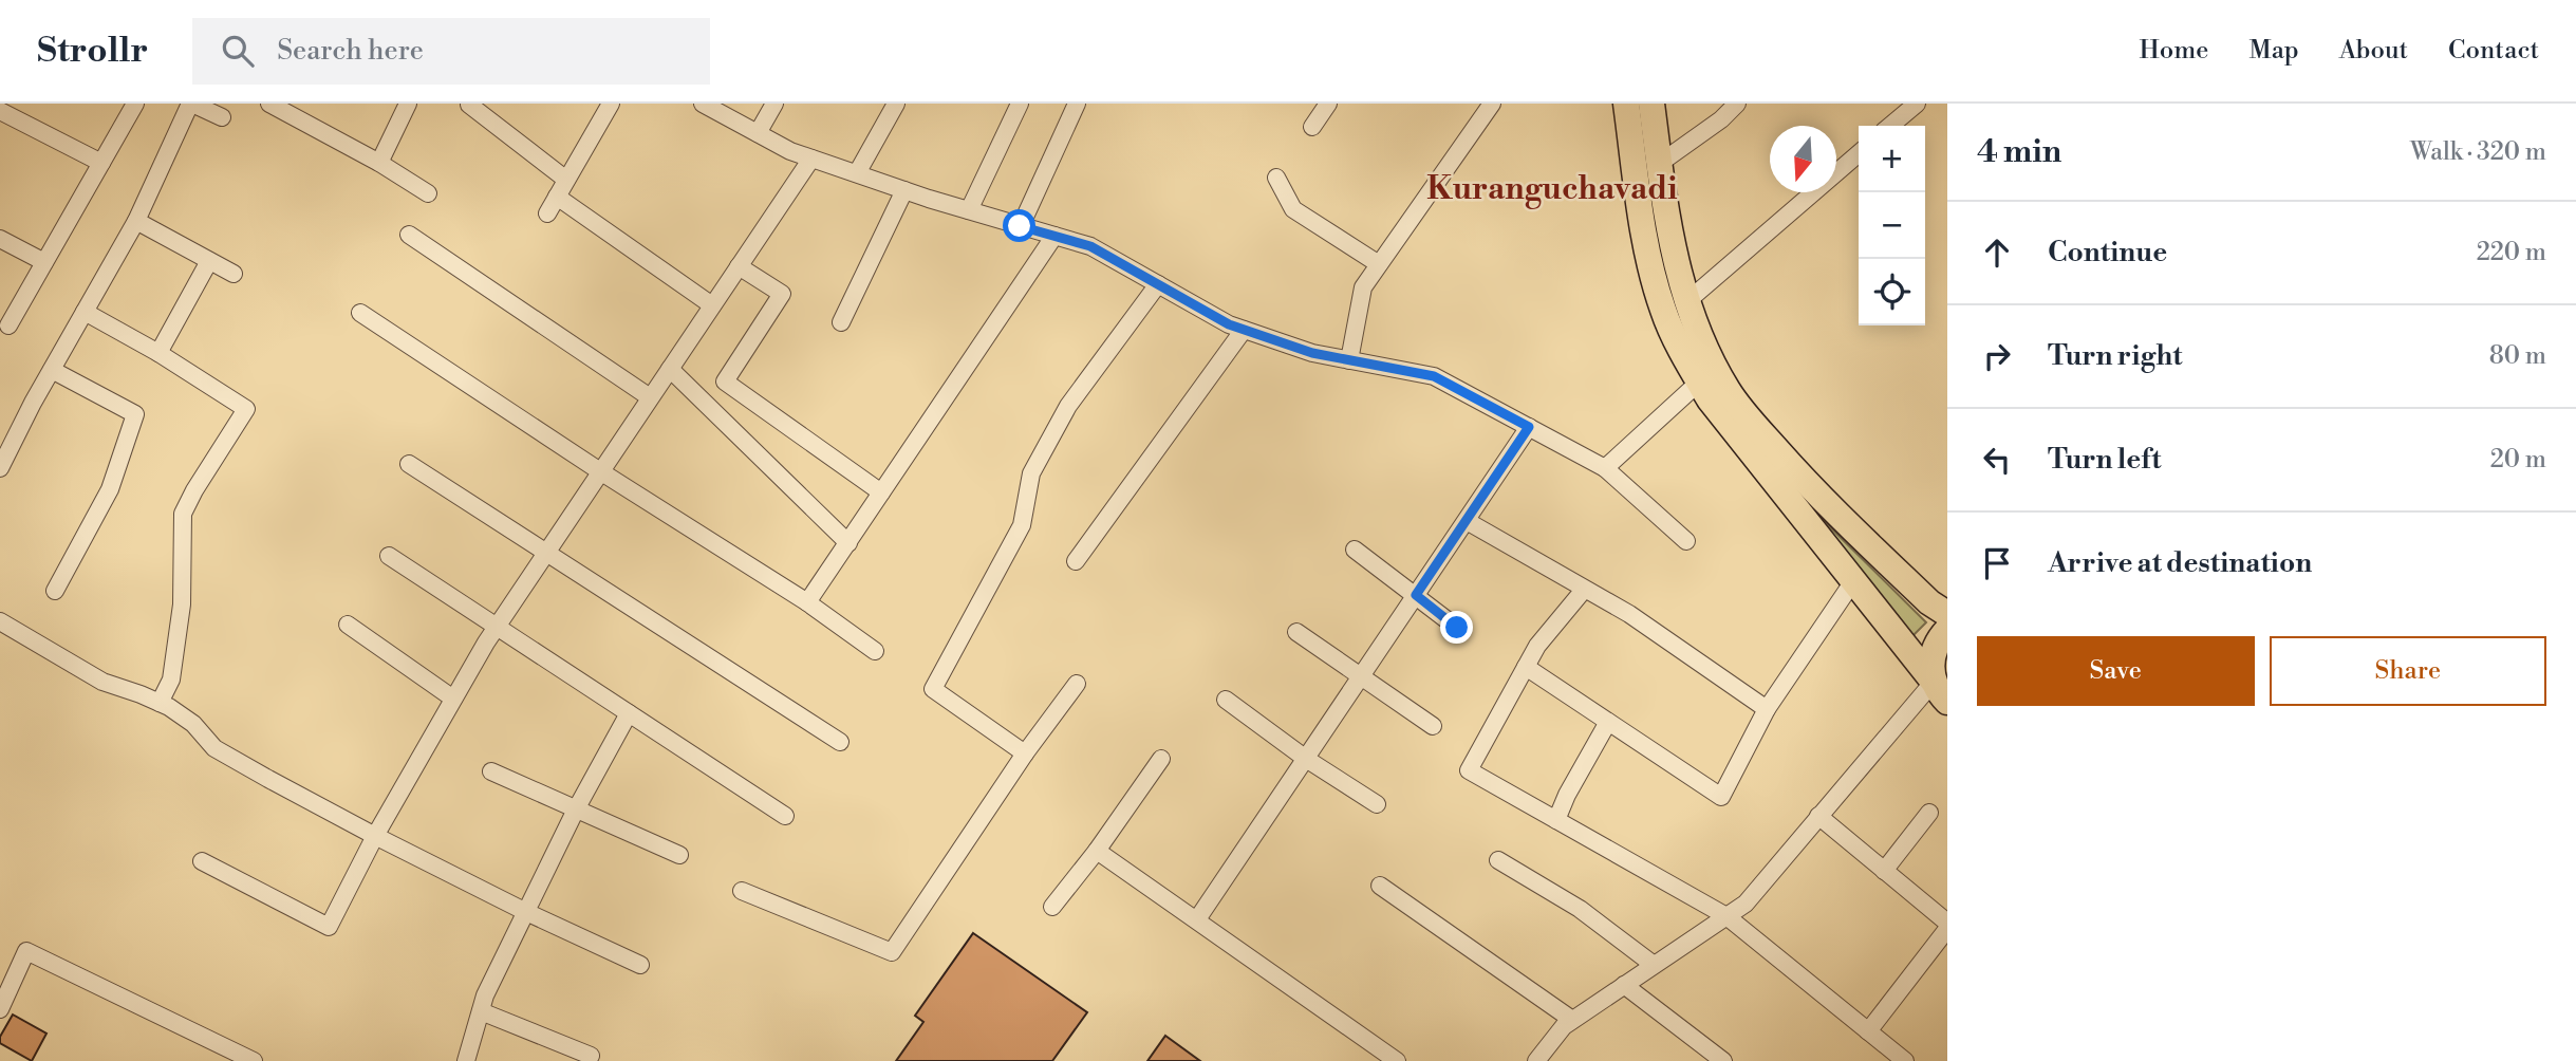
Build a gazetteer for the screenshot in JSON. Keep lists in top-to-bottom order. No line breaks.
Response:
{"districts":["Kuranguchavadi"],"north":"bottom","page":{"header":"Strollr","search":"Search here","nav":["Home","Map","About","Contact"],"heading":["4 min","Walk · 320 m"],"map_buttons":["+","−"],"list":[["Continue","220 m"],["Turn right","80 m"],["Turn left","20 m"],"Arrive at destination"],"buttons":["Save","Share"]}}
